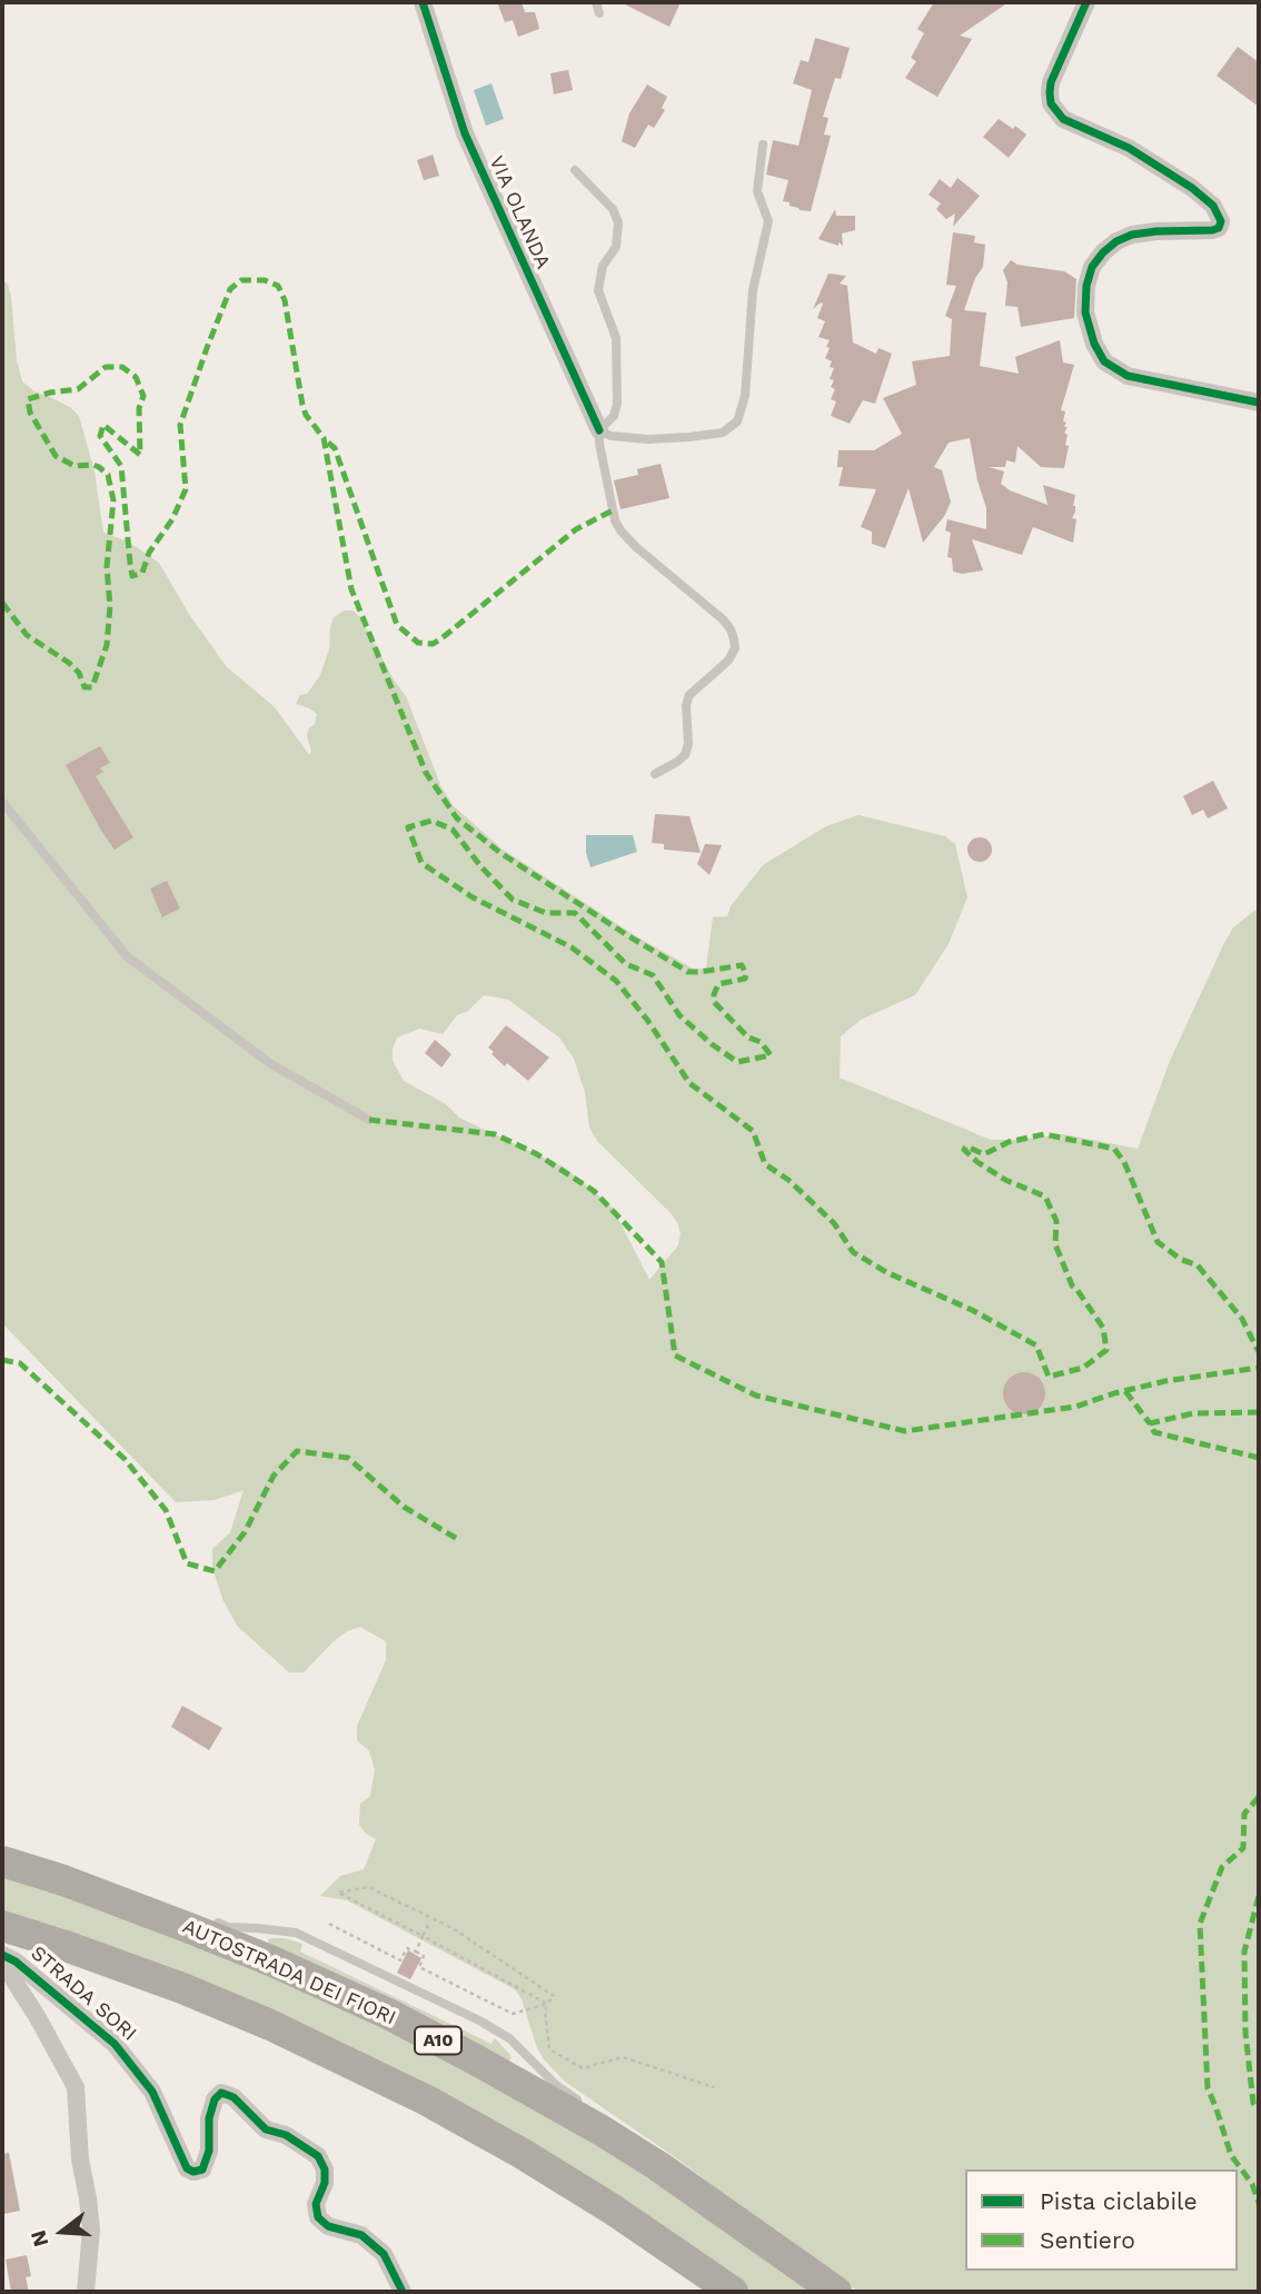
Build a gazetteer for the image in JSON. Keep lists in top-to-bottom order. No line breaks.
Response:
{"streets":{"highway":["AUTOSTRADA DEI FIORI","A10"],"street":["VIA OLANDA","STRADA SORI"]},"legend":["Pista ciclabile","Sentiero"],"north":"left"}
